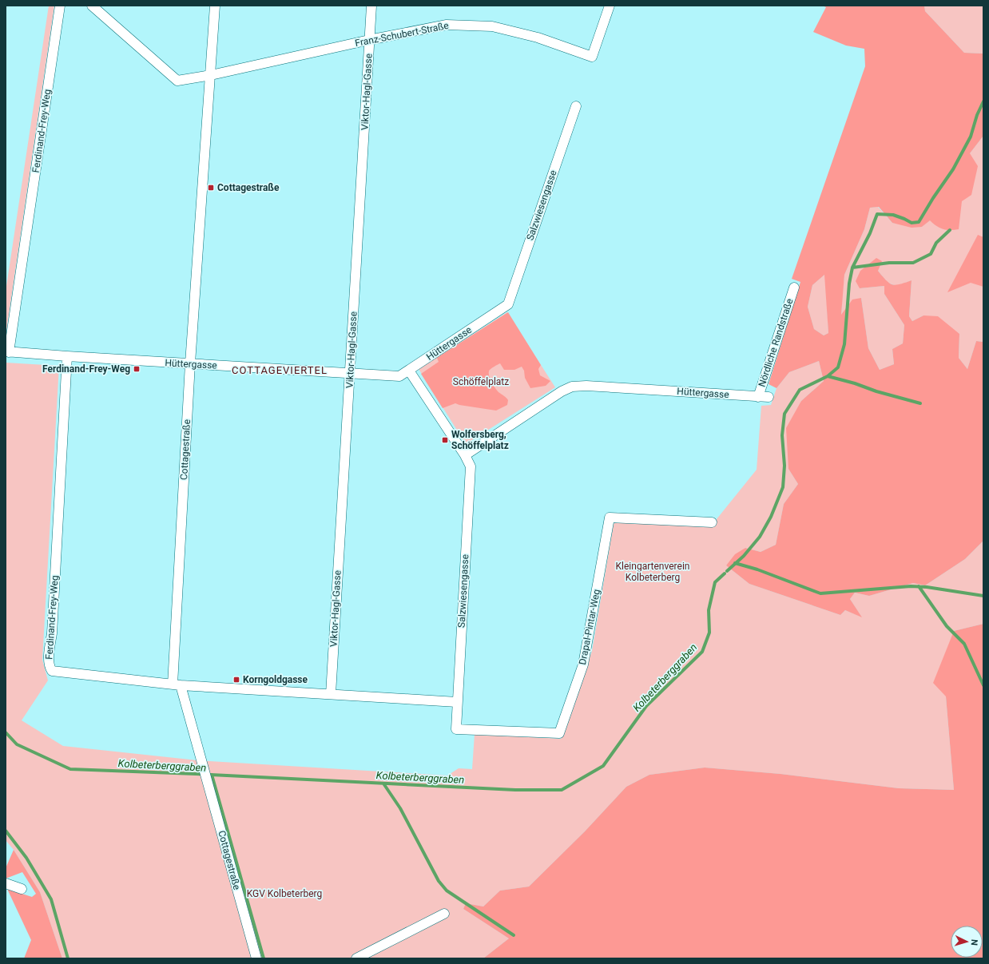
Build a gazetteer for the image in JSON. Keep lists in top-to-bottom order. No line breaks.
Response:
{"streets":{"street":["Franz-Schubert-Straße","Viktor-Hagl-Gasse","Ferdinand-Frey-Weg","Salzwiesengasse","Nördliche Randstraße","Hüttergasse","Cottagestraße","Drapal-Pintar-Weg"]},"crossings":[["Franz-Schubert-Straße","Viktor-Hagl-Gasse"],["Franz-Schubert-Straße","Cottagestraße"],["Viktor-Hagl-Gasse","Hüttergasse"],["Ferdinand-Frey-Weg","Hüttergasse"],["Ferdinand-Frey-Weg","Cottagestraße"],["Salzwiesengasse","Hüttergasse"],["Salzwiesengasse","Drapal-Pintar-Weg"],["Nördliche Randstraße","Hüttergasse"],["Hüttergasse","Cottagestraße"]],"districts":["COTTAGEVIERTEL"],"water":["Kolbeterberggraben"],"parks":["Schöffelplatz","Kleingartenverein Kolbeterberg","KGV Kolbeterberg"],"places":{"transit":["Cottagestraße","Ferdinand-Frey-Weg","Wolfersberg, Schöffelplatz","Korngoldgasse"]},"north":"right"}
